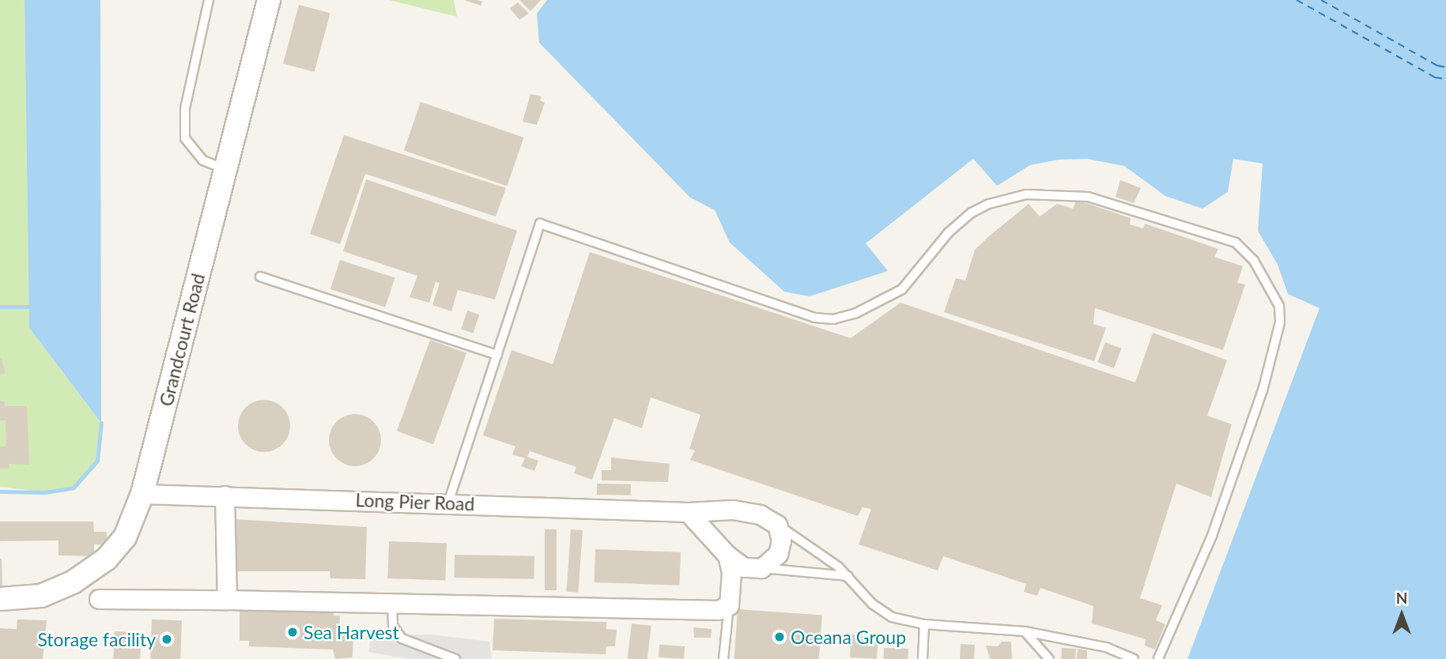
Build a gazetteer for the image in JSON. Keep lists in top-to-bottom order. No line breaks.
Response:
{"streets":{"street":["Grandcourt Road","Long Pier Road"]},"crossings":[["Grandcourt Road","Long Pier Road"]],"places":["Sea Harvest","Oceana Group","Storage facility"],"north":"top"}
